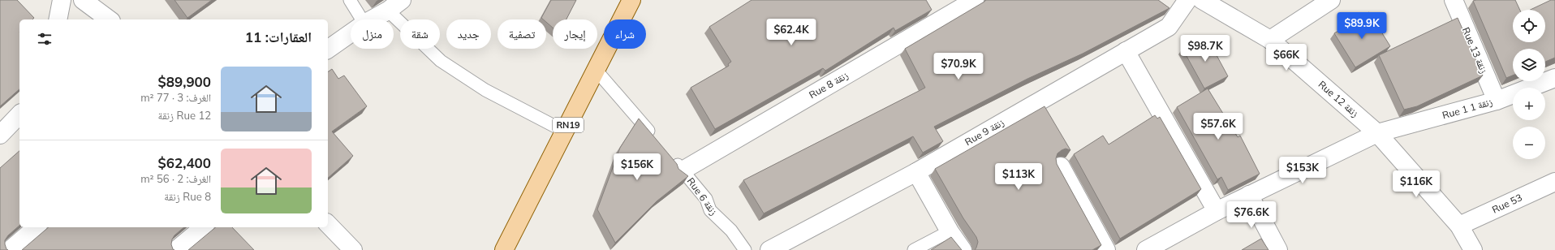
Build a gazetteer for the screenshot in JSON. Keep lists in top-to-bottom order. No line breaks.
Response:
{"streets":{"main road":["RN19"],"street":["Rue 13 زنقة","Rue 8 زنقة","Rue 12 زنقة","Rue 1 زنقة 1","Rue 9 زنقة","Rue 53"],"lane":["Rue 6 زنقة"]},"crossings":[["Rue 13 زنقة","Rue 1 زنقة 1"],["Rue 8 زنقة","Rue 6 زنقة"],["Rue 12 زنقة","Rue 1 زنقة 1"],["Rue 12 زنقة","Rue 53"]],"page":{"map_buttons":["+","−"],"price":["$89.9K","$62.4K","$98.7K","$66K","$70.9K","$57.6K","$156K","$153K","$113K","$116K","$76.6K"],"chip":["شراء","إيجار","تصفية","جديد","شقة","منزل"],"heading":"العقارات: 11","list":[{"name":"$89,900","note":"الغرف: 3 · 77 m² · Rue 12 زنقة"},{"name":"$62,400","note":"الغرف: 2 · 56 m² · Rue 8 زنقة"}]}}
